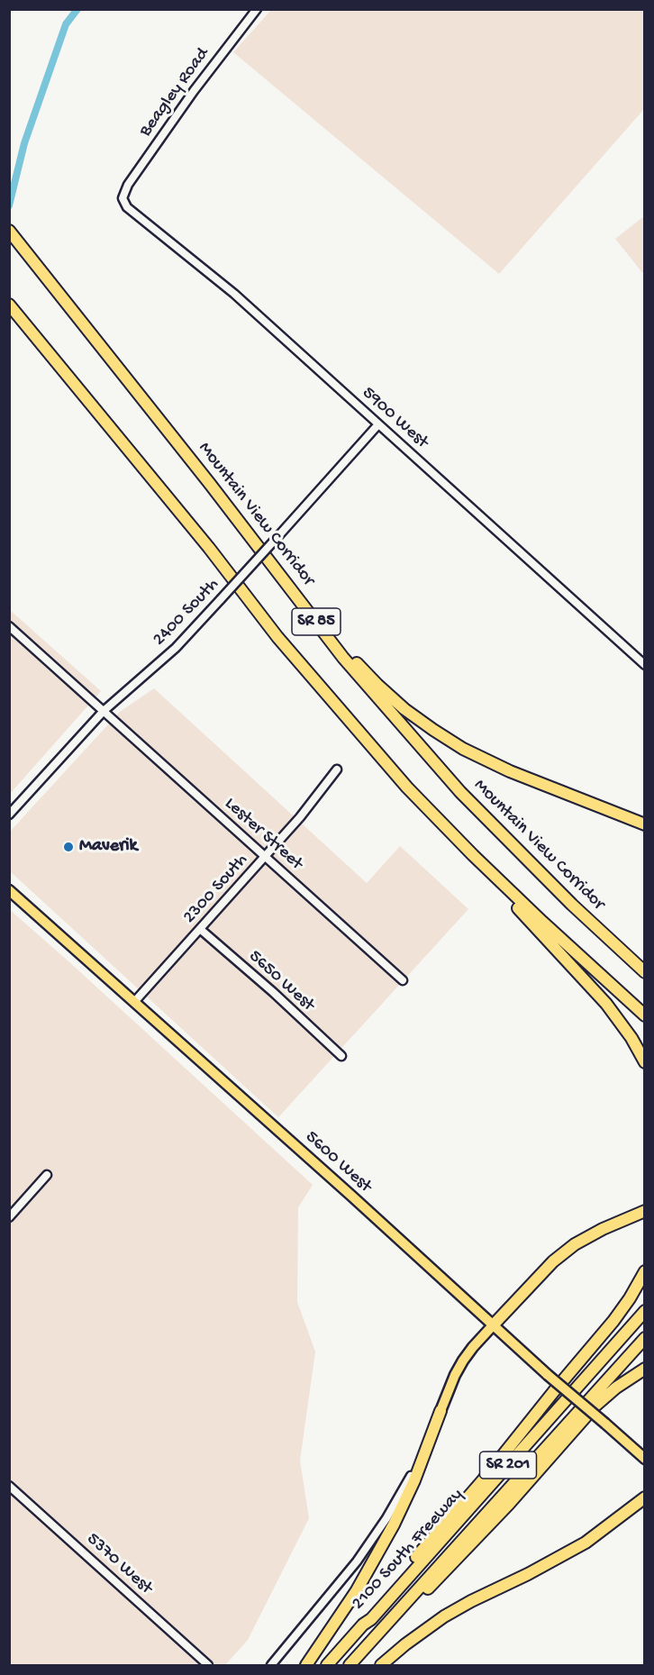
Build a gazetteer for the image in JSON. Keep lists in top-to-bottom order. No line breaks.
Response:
{"streets":{"highway":["Mountain View Corridor","SR 85","SR 201","2100 South Freeway"],"main road":["5600 West"],"street":["Beagley Road","5900 West","2400 South","Lester Street","2300 South","5650 West","5370 West"]},"crossings":[["Beagley Road","5900 West"],["5900 West","2400 South"],["2400 South","Lester Street"],["Lester Street","2300 South"],["2300 South","5650 West"],["2300 South","5600 West"]],"places":["Maverik"]}
